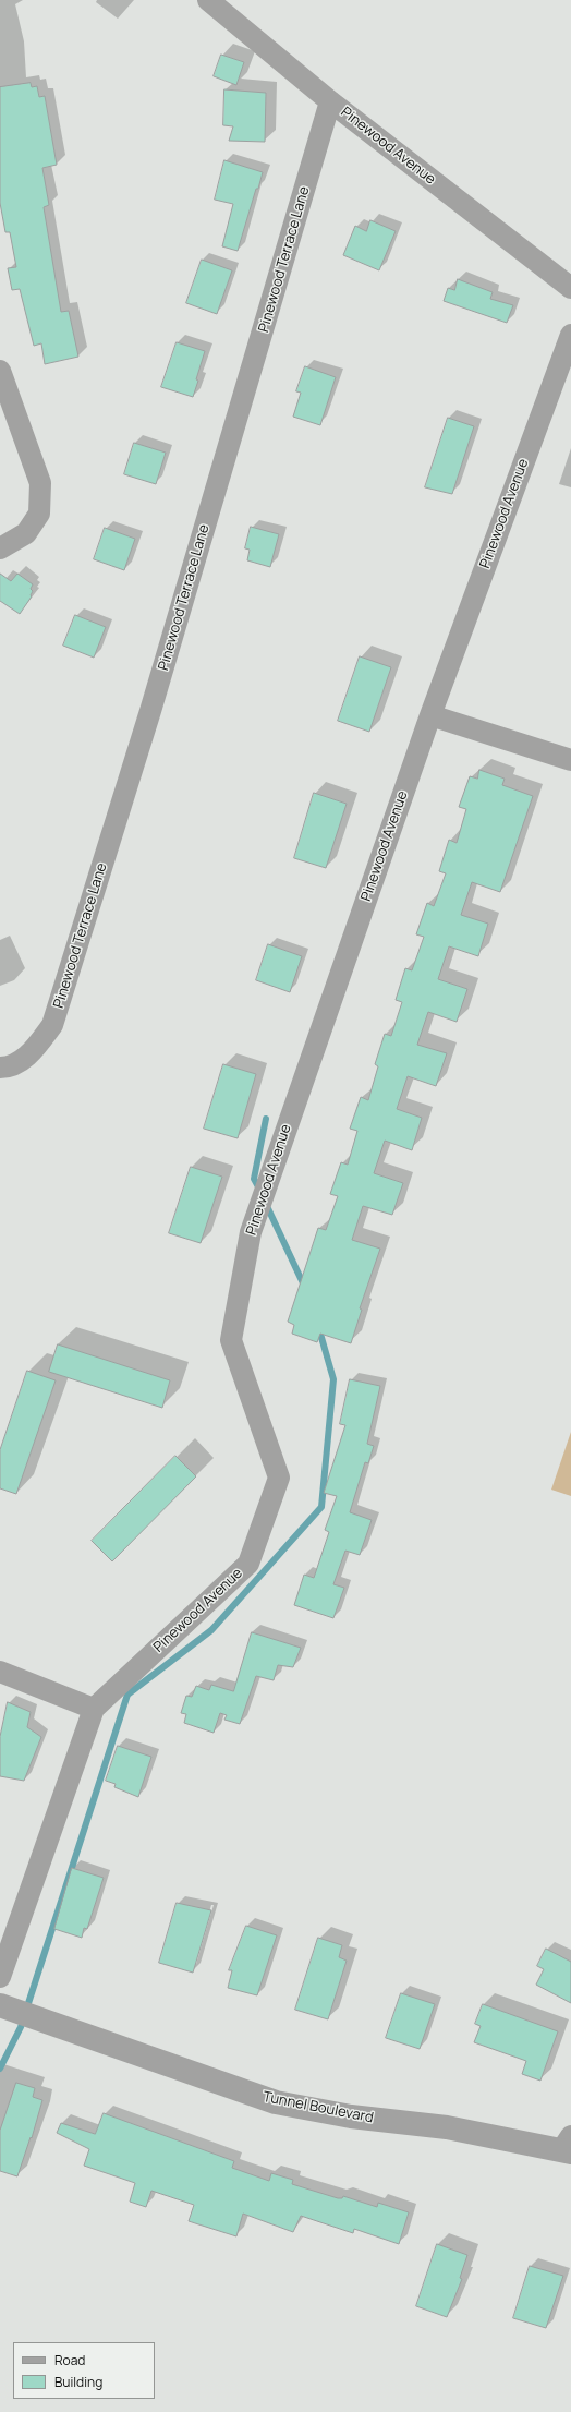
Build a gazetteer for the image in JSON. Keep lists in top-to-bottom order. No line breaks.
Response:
{"streets":{"street":["Pinewood Avenue","Pinewood Terrace Lane","Tunnel Boulevard"]},"crossings":[["Pinewood Avenue","Pinewood Terrace Lane"]],"legend":["Road","Building"]}
